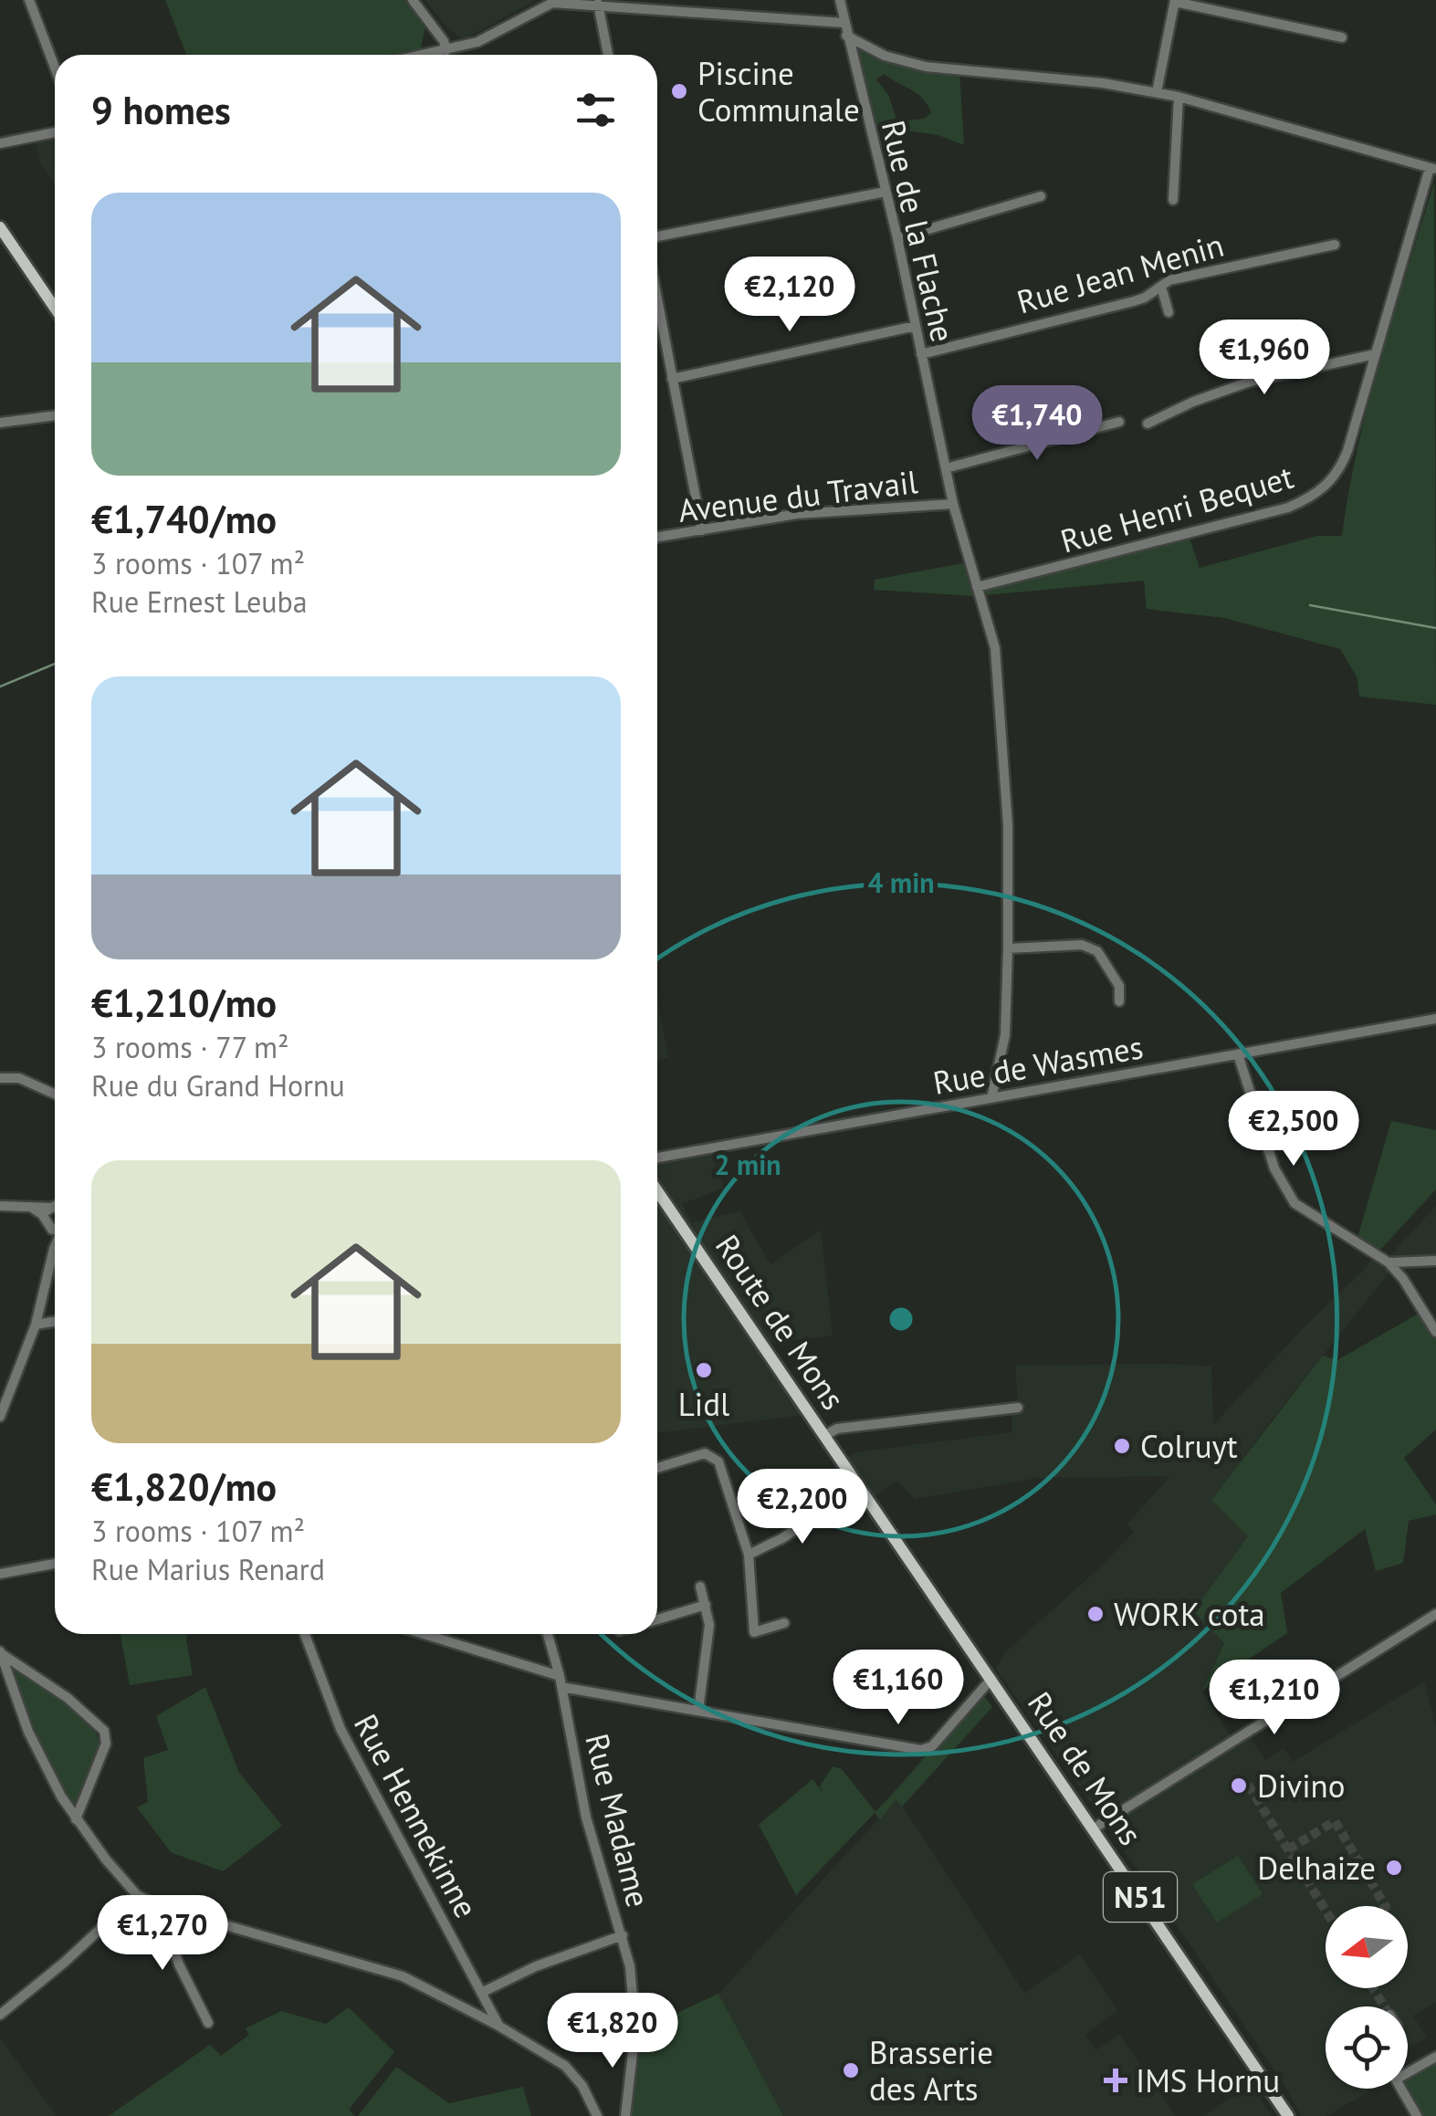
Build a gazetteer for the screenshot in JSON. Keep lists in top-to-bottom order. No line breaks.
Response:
{"streets":{"main road":["Route de Mons","Rue de Mons","N51"],"street":["Rue de la Flache","Rue Jean Menin","Avenue du Travail","Rue Henri Bequet","Rue de Wasmes","Rue Hennekinne","Rue Madame"]},"crossings":[["Rue de la Flache","Rue Jean Menin"],["Rue de la Flache","Avenue du Travail"],["Rue de la Flache","Rue Henri Bequet"],["Rue de la Flache","Rue de Wasmes"],["Route de Mons","Rue de Mons"]],"places":{"other":["Piscine Communale","Lidl","Colruyt","WORK cota","Divino","Delhaize","Brasserie des Arts"],"health":["IMS Hornu"]},"north":"left","page":{"heading":"9 homes","list":[{"name":"€1,740/mo","note":"3 rooms · 107 m² · Rue Ernest Leuba"},{"name":"€1,210/mo","note":"3 rooms · 77 m² · Rue du Grand Hornu"},{"name":"€1,820/mo","note":"3 rooms · 107 m² · Rue Marius Renard"}],"price":["€2,120","€1,960","€1,740","€2,500","€2,200","€1,160","€1,210","€1,270","€1,820"]},"rings":["4 min","2 min"]}
